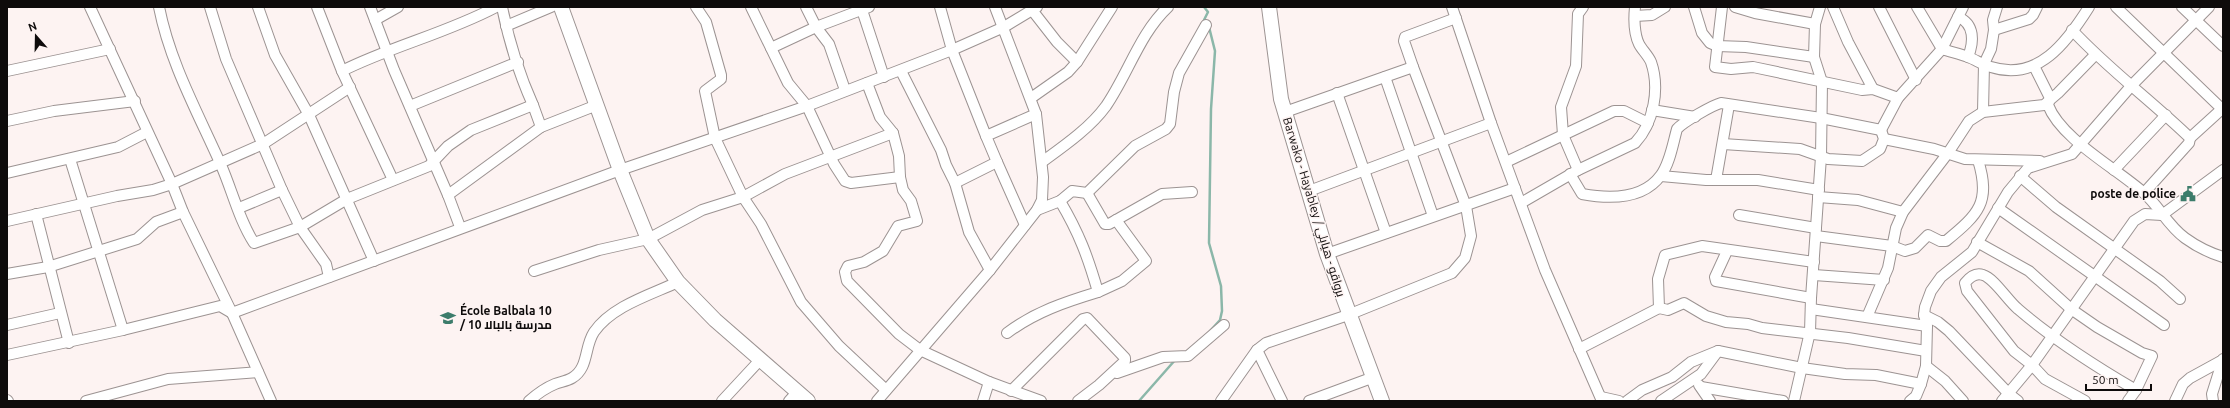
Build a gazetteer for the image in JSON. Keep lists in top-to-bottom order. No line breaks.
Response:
{"streets":{"street":["Barwako - Hayabley / برواقو - هيابلي"]},"places":{"public building":["poste de police"],"school or university":["École Balbala 10 / مدرسة بالبالا 10"]},"scale_bar":"50 m","north":"top"}
